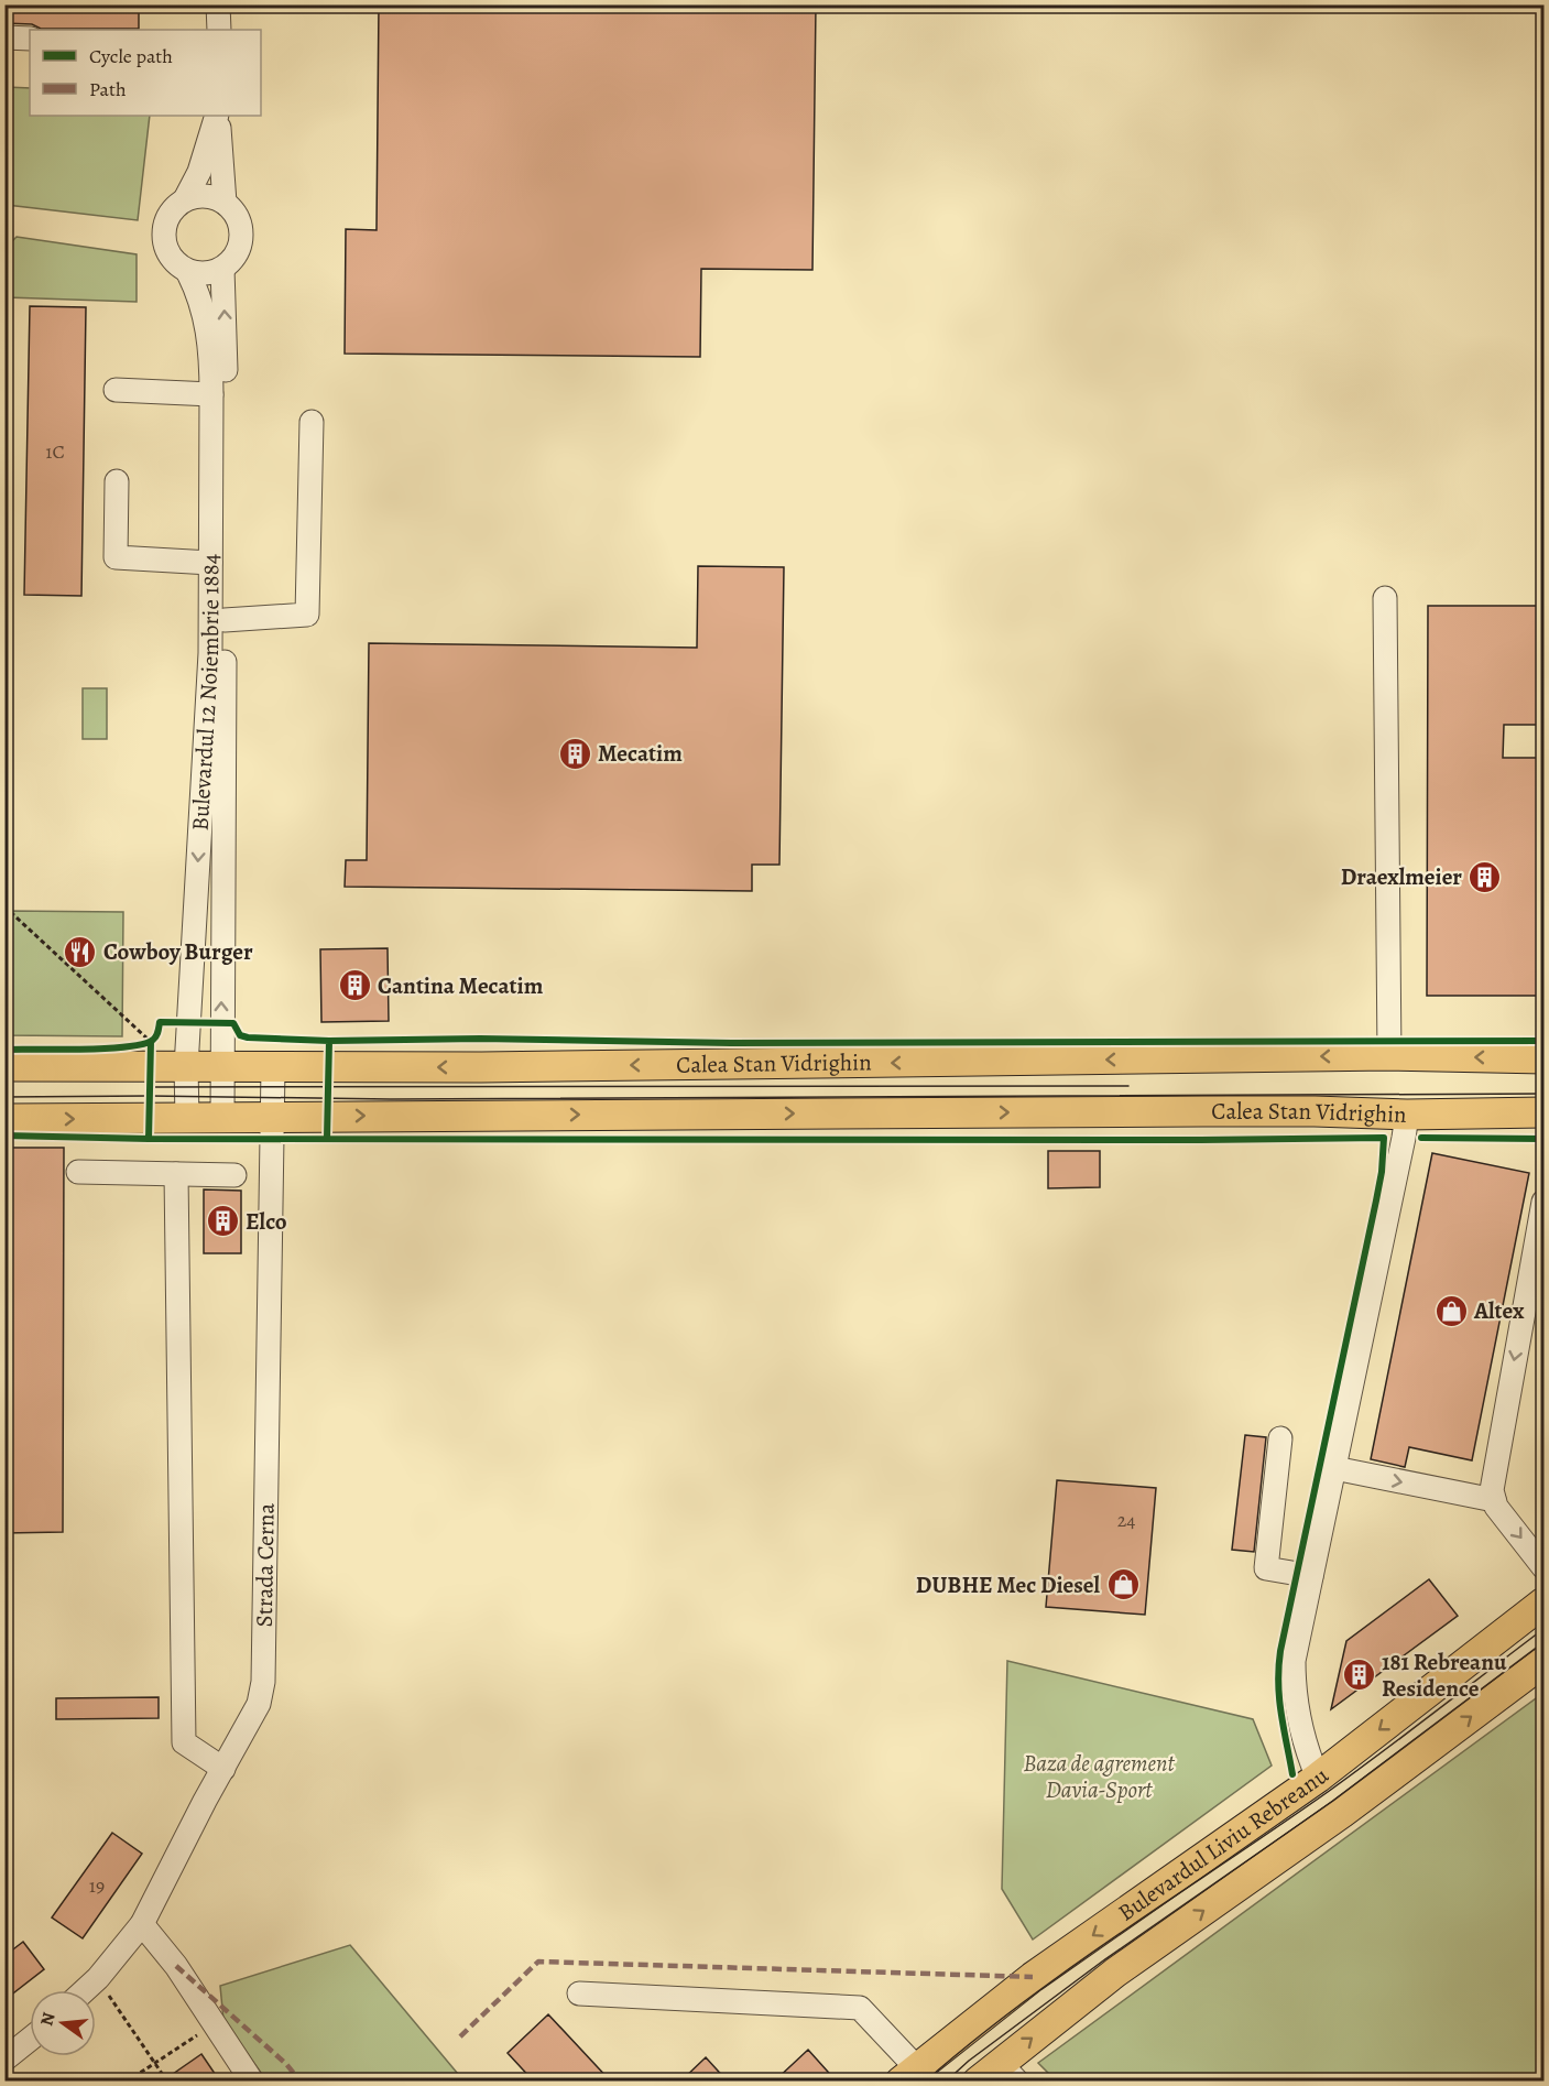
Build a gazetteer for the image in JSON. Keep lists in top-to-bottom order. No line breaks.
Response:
{"streets":{"main road":["Calea Stan Vidrighin","Bulevardul Liviu Rebreanu"],"street":["Bulevardul 12 Noiembrie 1884","Strada Cerna"]},"crossings":[["Bulevardul 12 Noiembrie 1884","Calea Stan Vidrighin"],["Calea Stan Vidrighin","Strada Cerna"]],"parks":["Baza de agrement Davia-Sport"],"places":{"building":["Mecatim","Draexlmeier","Cantina Mecatim","Elco","181 Rebreanu Residence"],"restaurant":["Cowboy Burger"],"shop":["Altex","DUBHE Mec Diesel"]},"house_numbers":["1C","24","19"],"legend":["Cycle path","Path"],"north":"left"}
